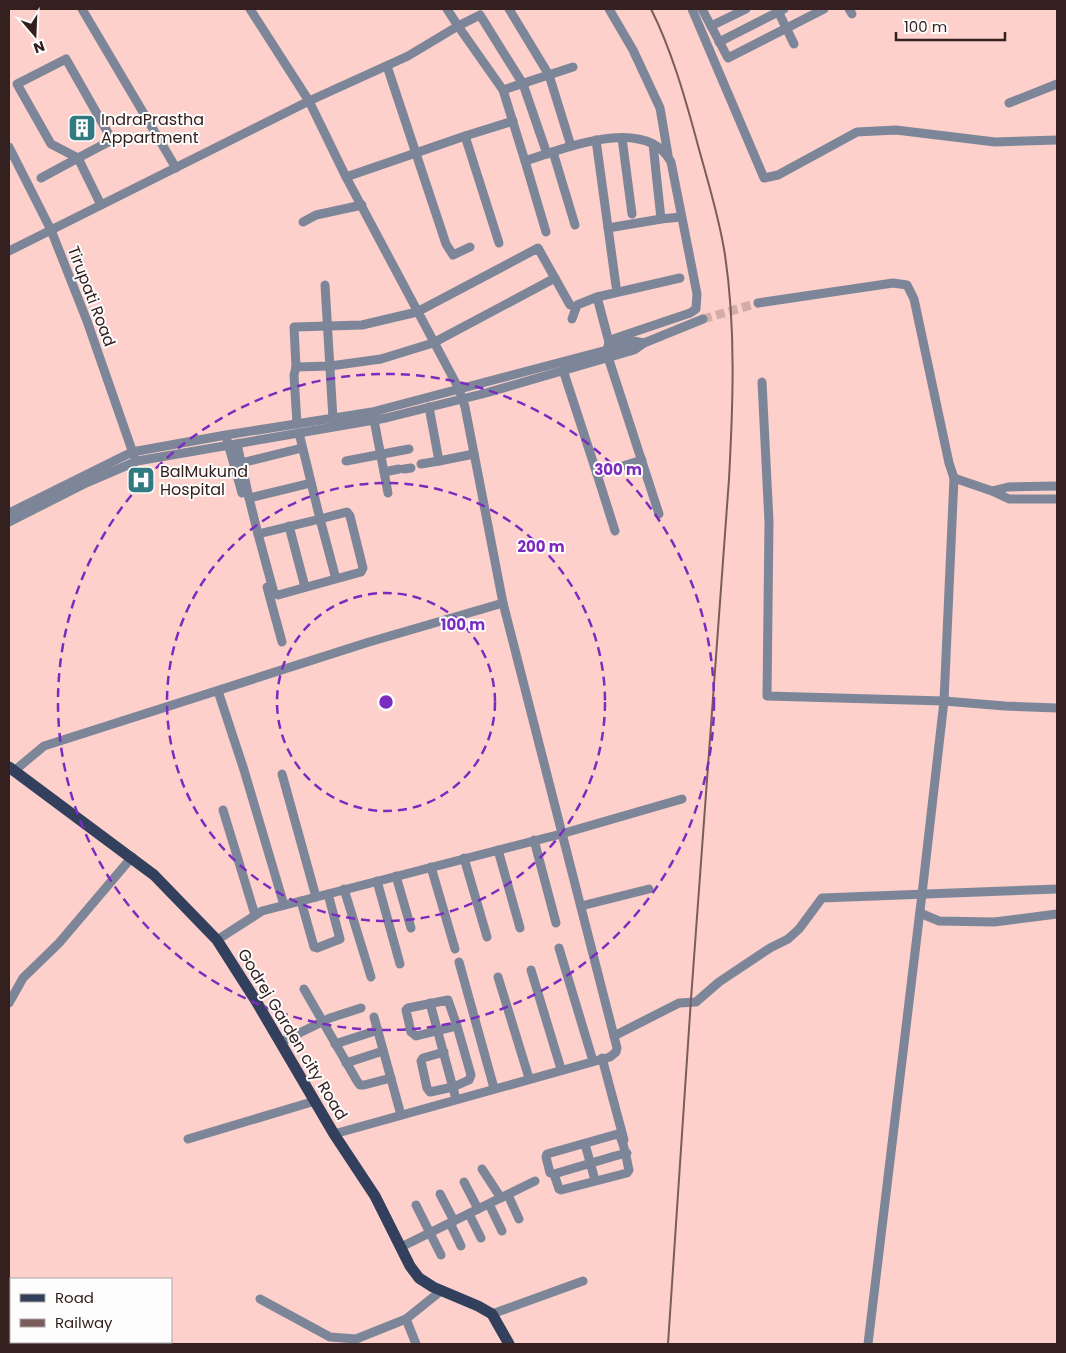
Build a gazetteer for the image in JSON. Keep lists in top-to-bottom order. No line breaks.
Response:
{"streets":{"main road":["Godrej Garden city Road"],"street":["Tirupati Road"]},"places":{"building":["IndraPrastha Appartment"],"hospital":["BalMukund Hospital"]},"legend":["Road","Railway"],"scale_bar":"100 m","north":"bottom","rings":["300 m","200 m","100 m"]}
